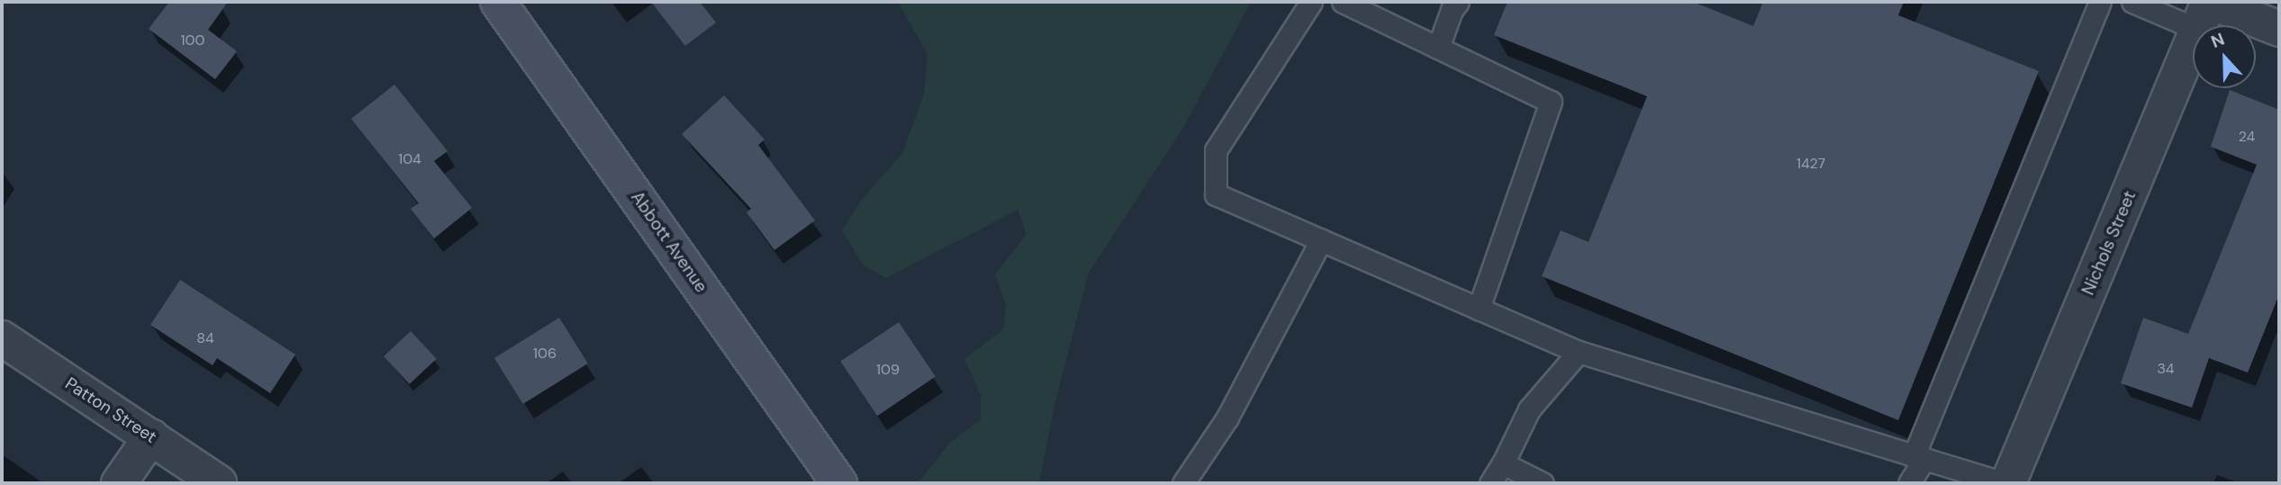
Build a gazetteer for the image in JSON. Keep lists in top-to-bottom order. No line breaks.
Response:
{"streets":{"main road":["Abbott Avenue"],"street":["Nichols Street","Patton Street"]},"house_numbers":["100","24","104","1427","84","106","34","109"],"north":"top"}
